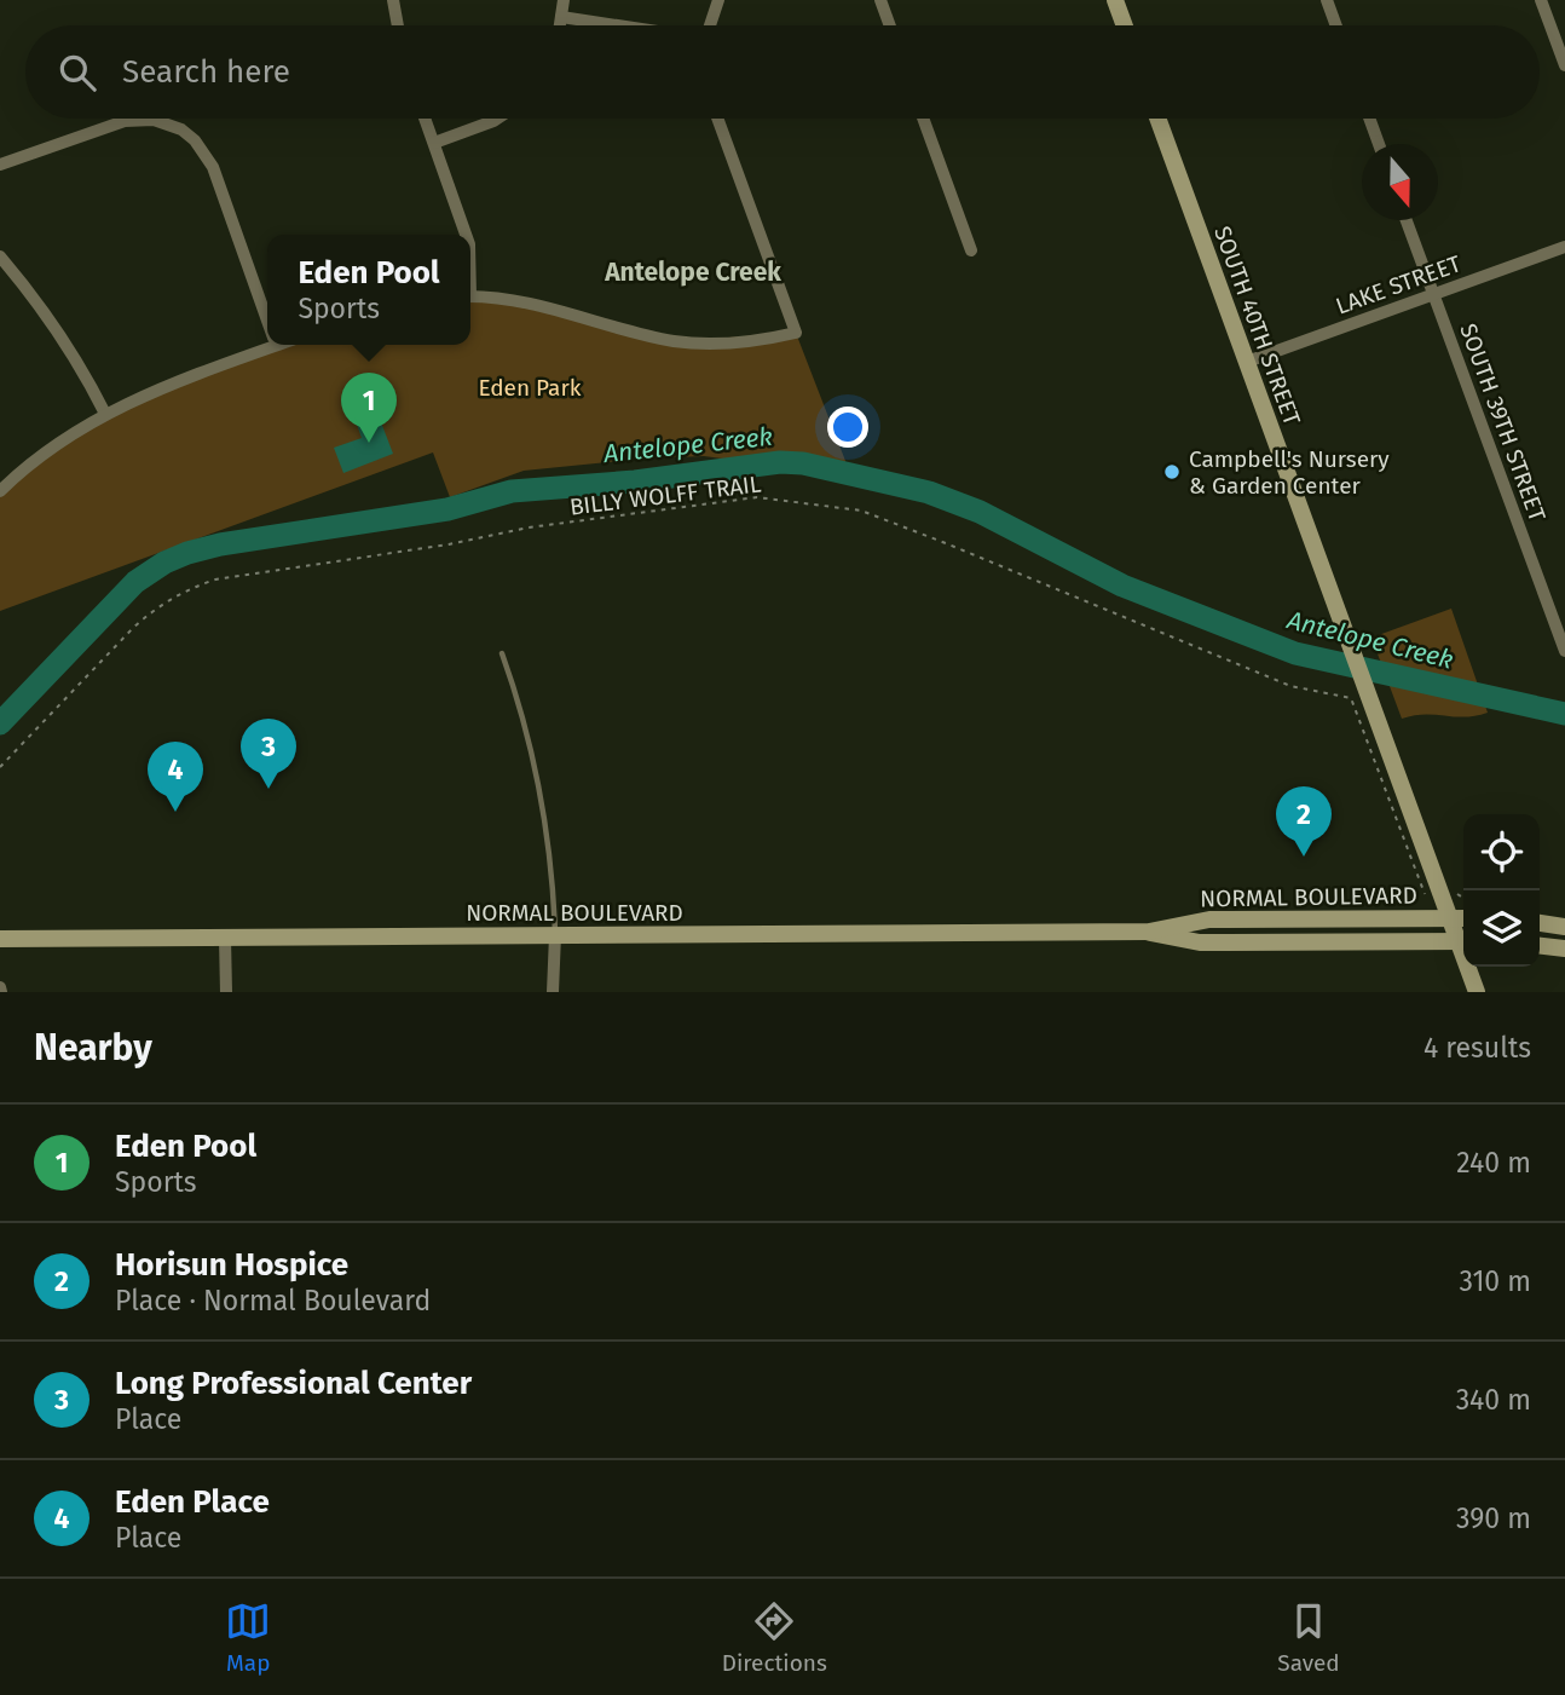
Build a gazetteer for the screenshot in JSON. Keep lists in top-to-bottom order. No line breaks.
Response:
{"streets":{"main road":["SOUTH 40TH STREET","NORMAL BOULEVARD"],"street":["LAKE STREET","SOUTH 39TH STREET"],"path":["BILLY WOLFF TRAIL"]},"crossings":[["LAKE STREET","SOUTH 40TH STREET"],["LAKE STREET","SOUTH 39TH STREET"],["SOUTH 40TH STREET","BILLY WOLFF TRAIL"],["SOUTH 40TH STREET","NORMAL BOULEVARD"]],"districts":["Antelope Creek"],"water":["Antelope Creek"],"parks":["Eden Park"],"places":["Campbell's Nursery & Garden Center"],"north":"bottom","page":{"search":"Search here","popup":["Eden Pool","Sports"],"pins":["1","3","4","2"],"heading":["Nearby","4 results"],"list":[{"mark":"1","name":"Eden Pool","note":"Sports","value":"240 m"},{"mark":"2","name":"Horisun Hospice","note":"Place · Normal Boulevard","value":"310 m"},{"mark":"3","name":"Long Professional Center","note":"Place","value":"340 m"},{"mark":"4","name":"Eden Place","note":"Place","value":"390 m"}],"nav":["Map","Directions","Saved"]}}
